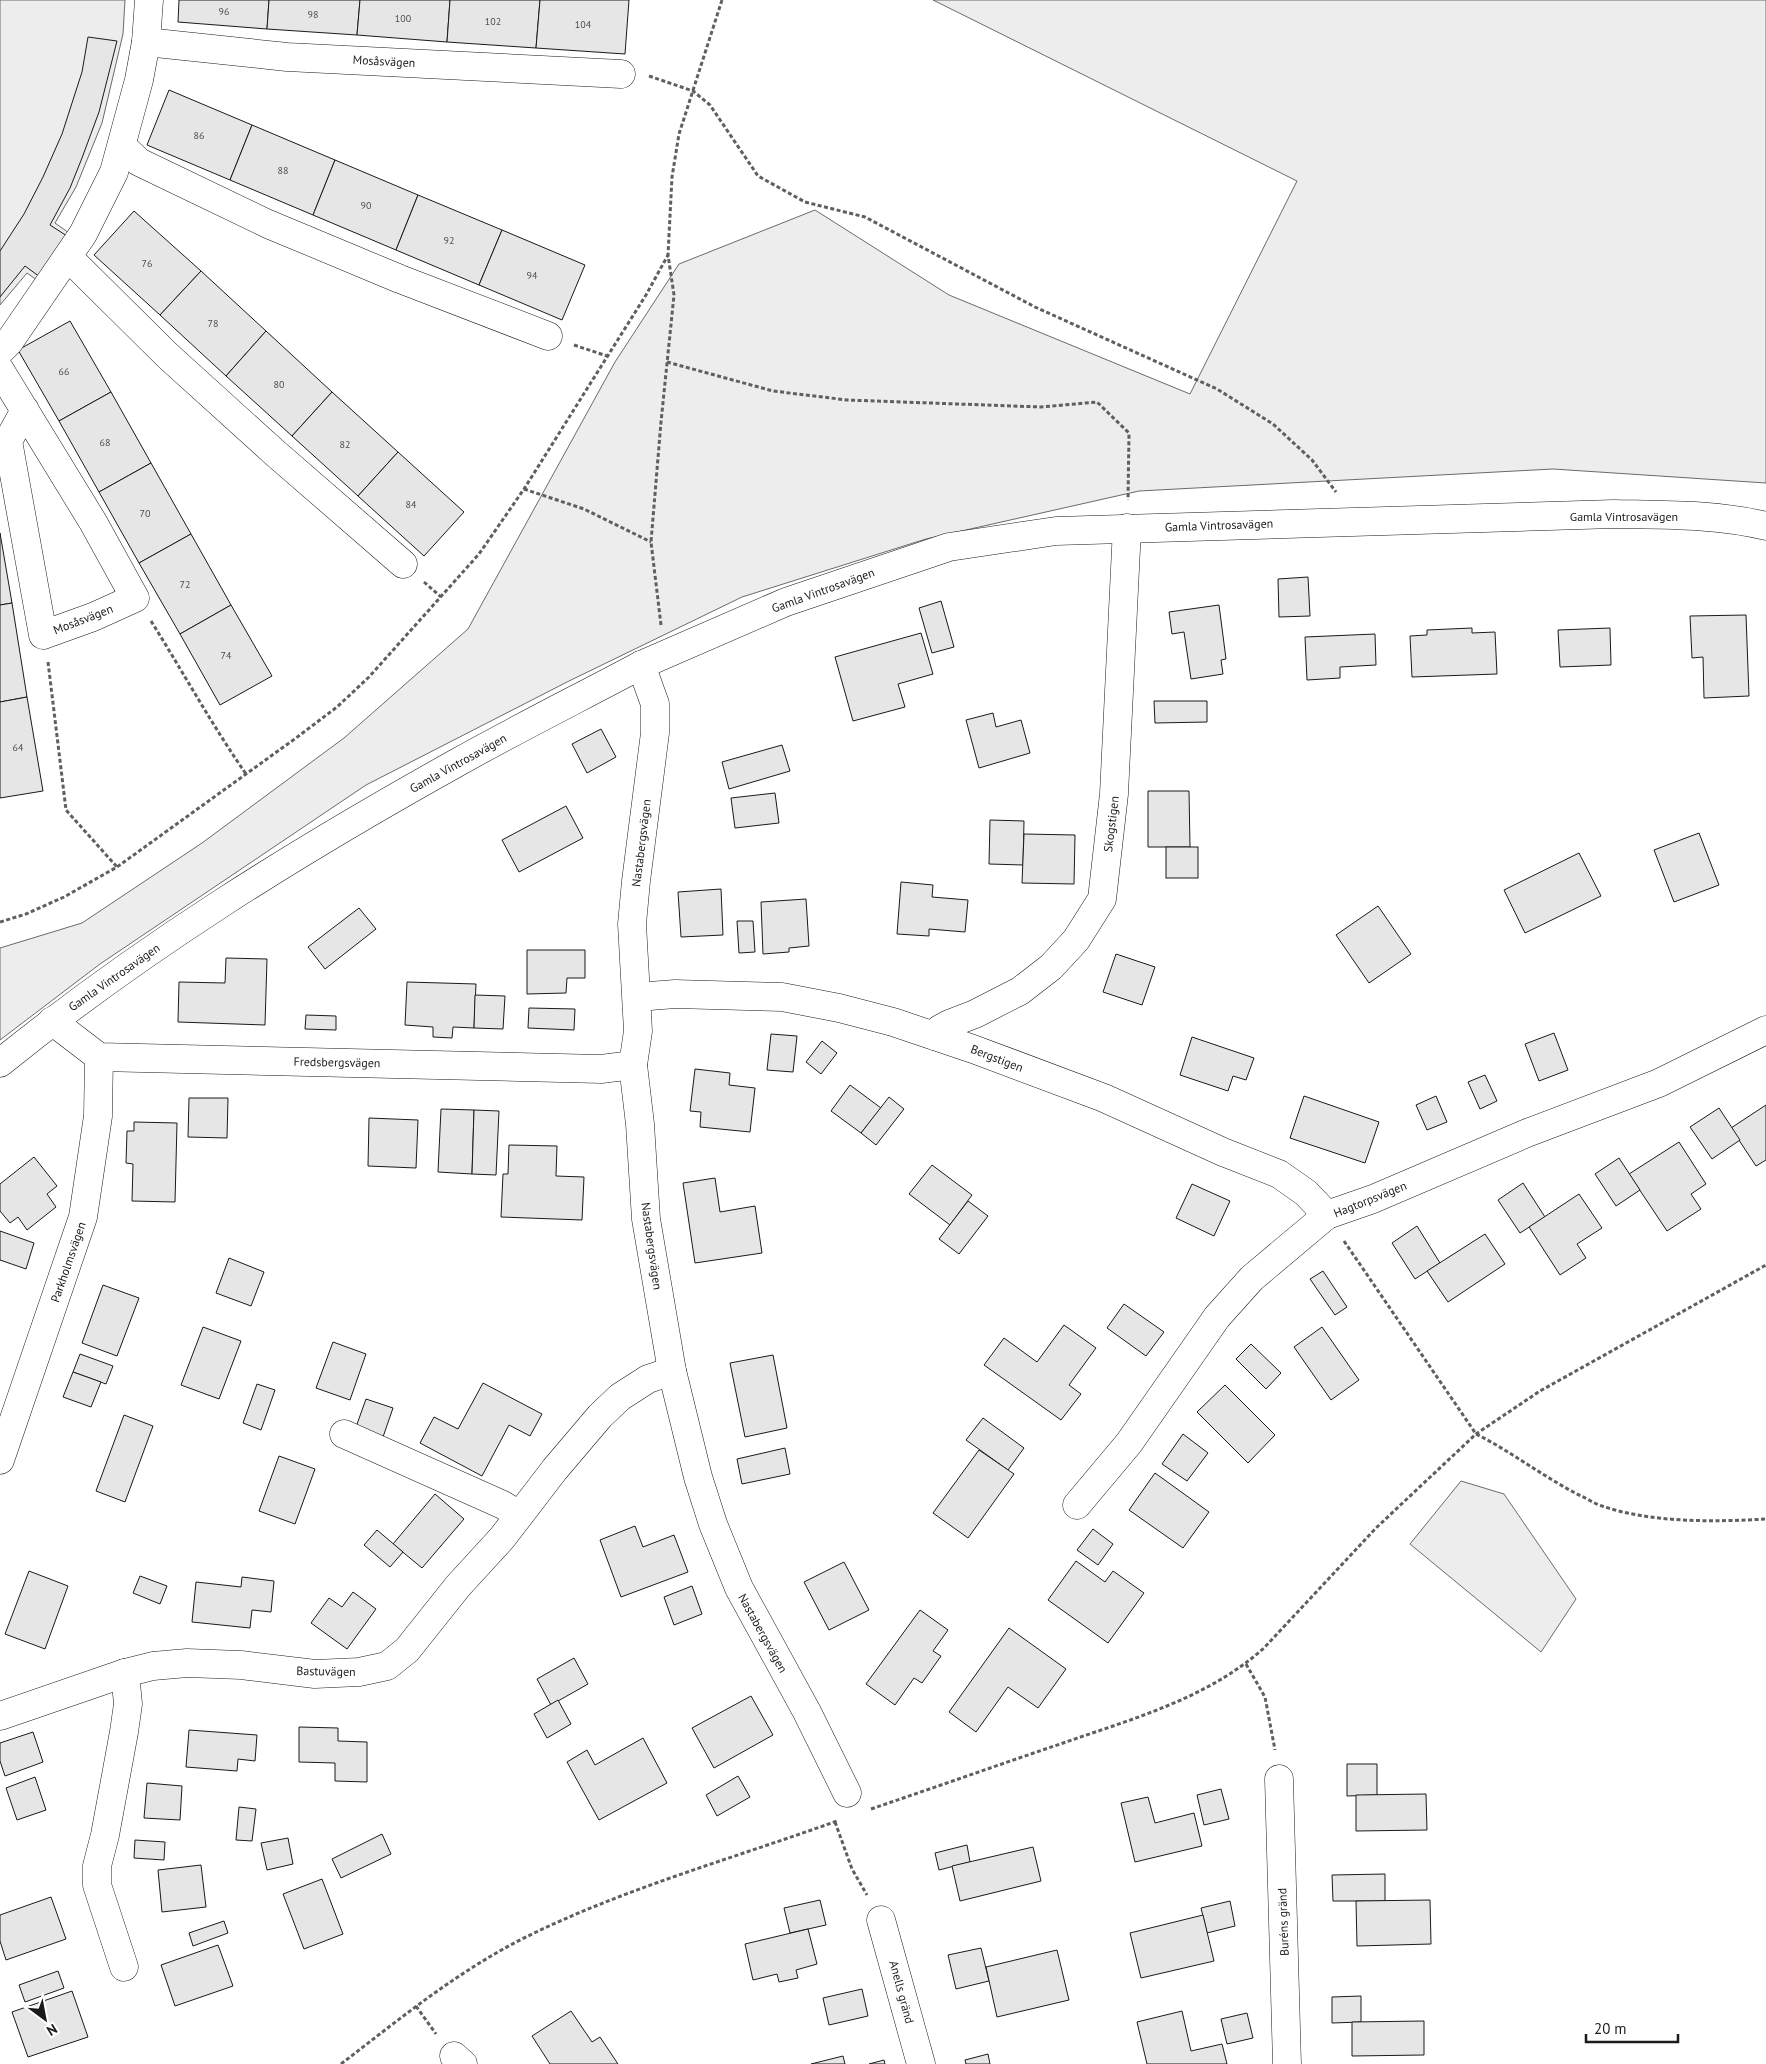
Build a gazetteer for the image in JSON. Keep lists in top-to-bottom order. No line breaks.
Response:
{"streets":{"street":["Mosåsvägen","Gamla Vintrosavägen","Skogstigen","Nastabergsvägen","Bergstigen","Fredsbergsvägen","Hagtorpsvägen","Parkholmsvägen","Bastuvägen","Buréns gränd","Anells gränd"]},"crossings":[["Gamla Vintrosavägen","Skogstigen"],["Gamla Vintrosavägen","Nastabergsvägen"],["Skogstigen","Bergstigen"],["Nastabergsvägen","Bergstigen"],["Nastabergsvägen","Fredsbergsvägen"],["Nastabergsvägen","Bastuvägen"],["Bergstigen","Hagtorpsvägen"],["Fredsbergsvägen","Parkholmsvägen"]],"house_numbers":["96","98","100","102","104","86","88","90","92","76","94","78","66","80","68","82","84","70","72","74","64"],"scale_bar":"20 m","north":"bottom right"}
